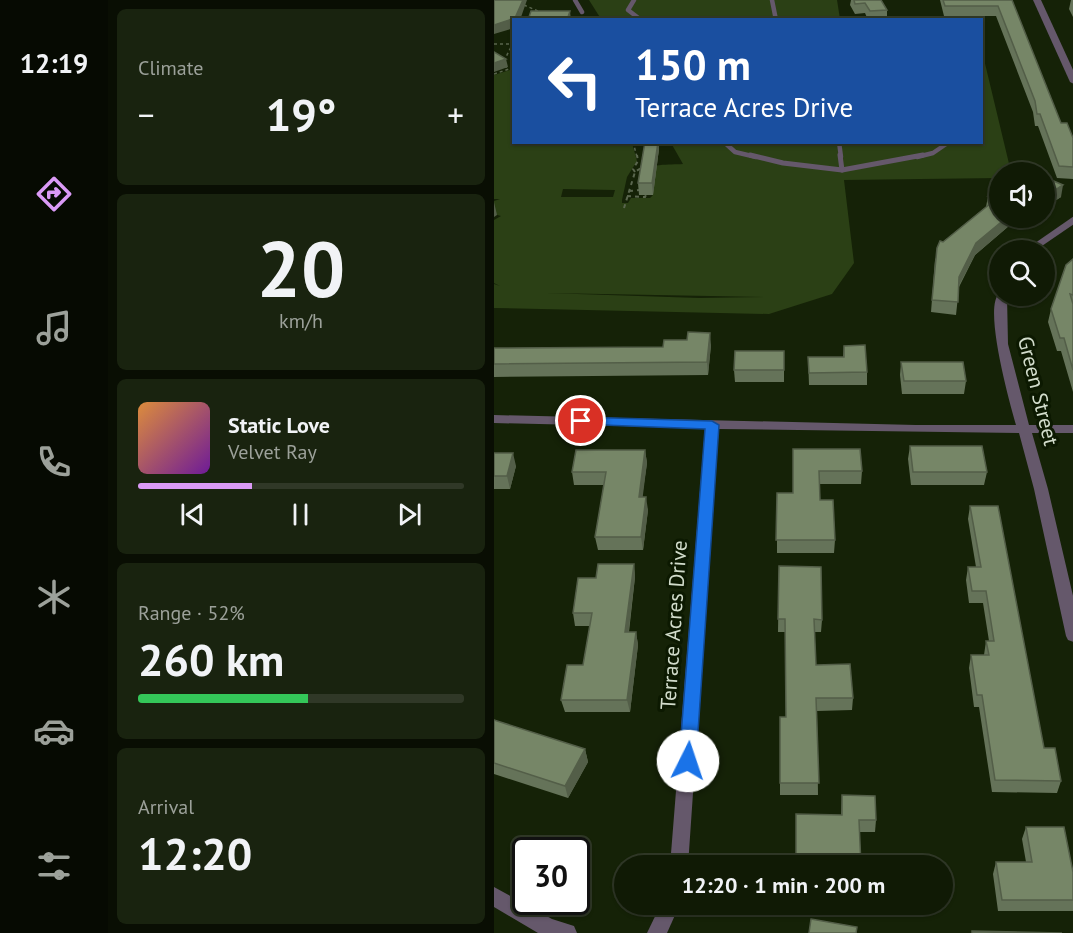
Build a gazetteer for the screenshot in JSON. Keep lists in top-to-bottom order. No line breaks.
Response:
{"streets":{"street":["Green Street","Terrace Acres Drive"]},"page":{"tabs":"12:19","tile":["Climate",["20","km/h"],["Range · 52%","260 km"],["Arrival","12:20"]],"turn":["150 m","Terrace Acres Drive"],"heat":["−","19°","+"],"song":["Static Love","Velvet Ray"],"limit":"30","trip":"12:20 · 1 min · 200 m"}}
